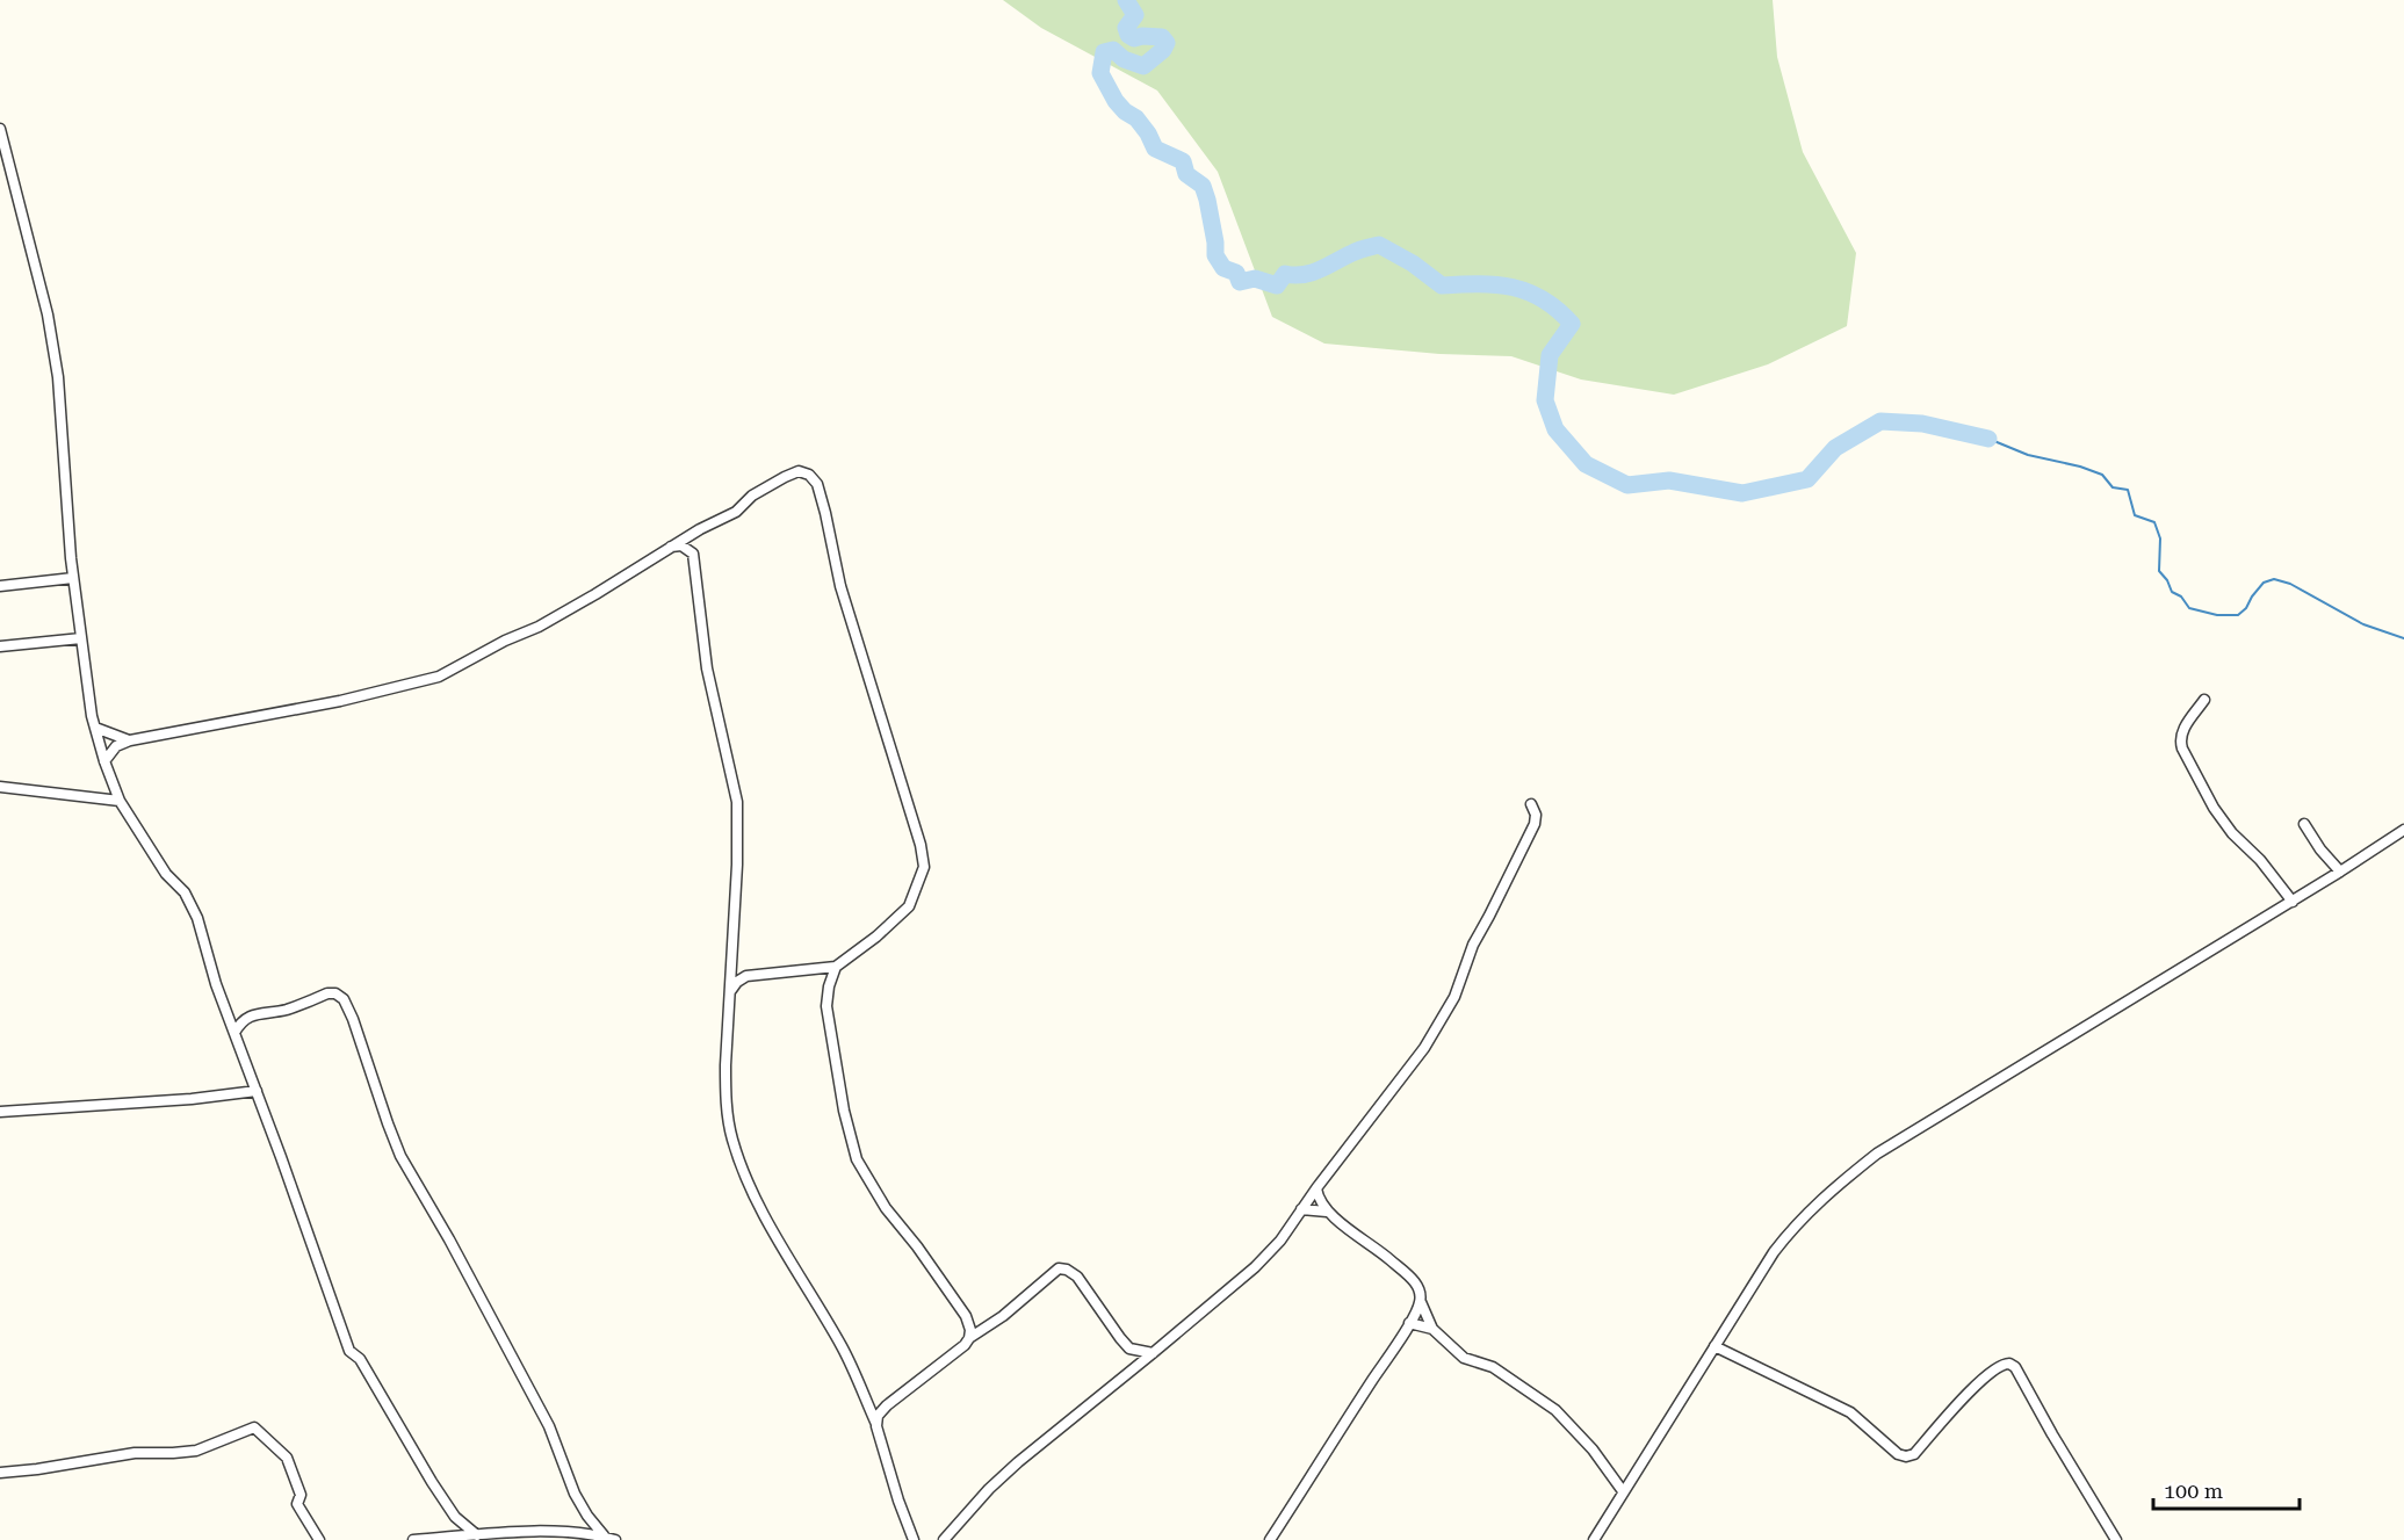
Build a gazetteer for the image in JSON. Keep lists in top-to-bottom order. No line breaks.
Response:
{"scale_bar":"100 m"}
